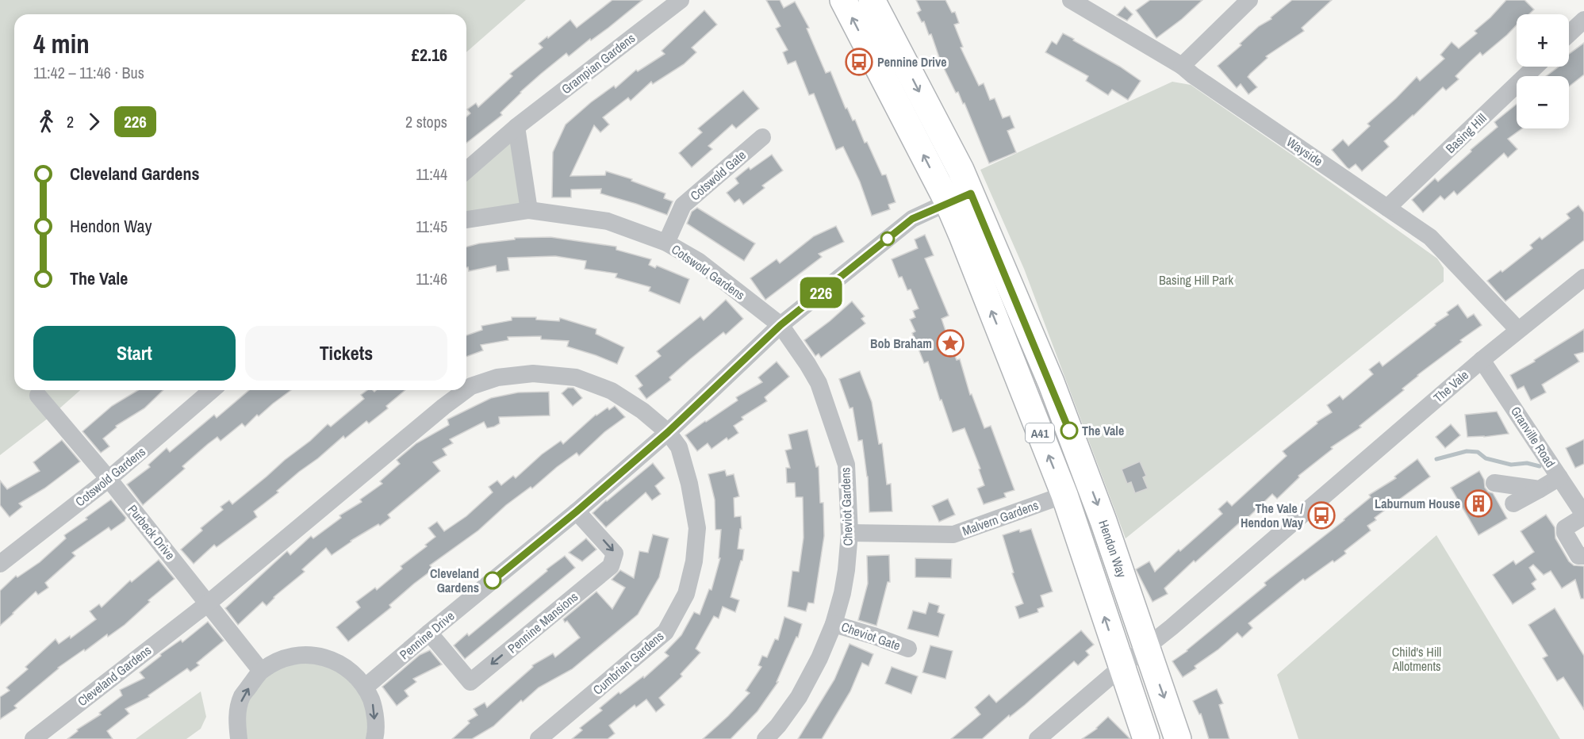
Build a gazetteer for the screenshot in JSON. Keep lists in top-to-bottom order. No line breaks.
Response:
{"streets":{"highway":["A41","Hendon Way"],"street":["Grampian Gardens","Basing Hill","Wayside","Cotswold Gate","Cotswold Gardens","The Vale","Granville Road","Cheviot Gardens","Malvern Gardens","Purbeck Drive","Pennine Mansions","Pennine Drive","Cheviot Gate","Cumbrian Gardens","Cleveland Gardens"]},"crossings":[["Basing Hill","Wayside"],["Wayside","The Vale"],["Cotswold Gate","Cotswold Gardens"],["Cotswold Gardens","Cheviot Gardens"],["Cotswold Gardens","Purbeck Drive"],["Cotswold Gardens","Pennine Drive"],["The Vale","Granville Road"],["The Vale","Hendon Way"],["Cheviot Gardens","Malvern Gardens"],["Cheviot Gardens","Pennine Drive"],["Cheviot Gardens","Cheviot Gate"],["Malvern Gardens","Hendon Way"],["Purbeck Drive","Cleveland Gardens"],["Hendon Way","Pennine Drive"],["Pennine Mansions","Pennine Drive"],["Pennine Drive","Cumbrian Gardens"],["Pennine Drive","Cleveland Gardens"],["Cumbrian Gardens","Cleveland Gardens"]],"parks":["Basing Hill Park","Child's Hill Allotments"],"places":{"bus stop":["Pennine Drive","The Vale / Hendon Way"],"place":["Bob Braham"],"other":["The Vale","Cleveland Gardens"],"building":["Laburnum House"]},"lines":["bus line 226"],"page":{"on_map":"226","map_buttons":["+","−"],"heading":["4 min","11:42 – 11:46 · Bus","£2.16"],"legs":["2","226","2 stops"],"list":[{"name":"Cleveland Gardens","value":"11:44"},{"name":"Hendon Way","value":"11:45"},{"name":"The Vale","value":"11:46"}],"buttons":["Start","Tickets"]}}
